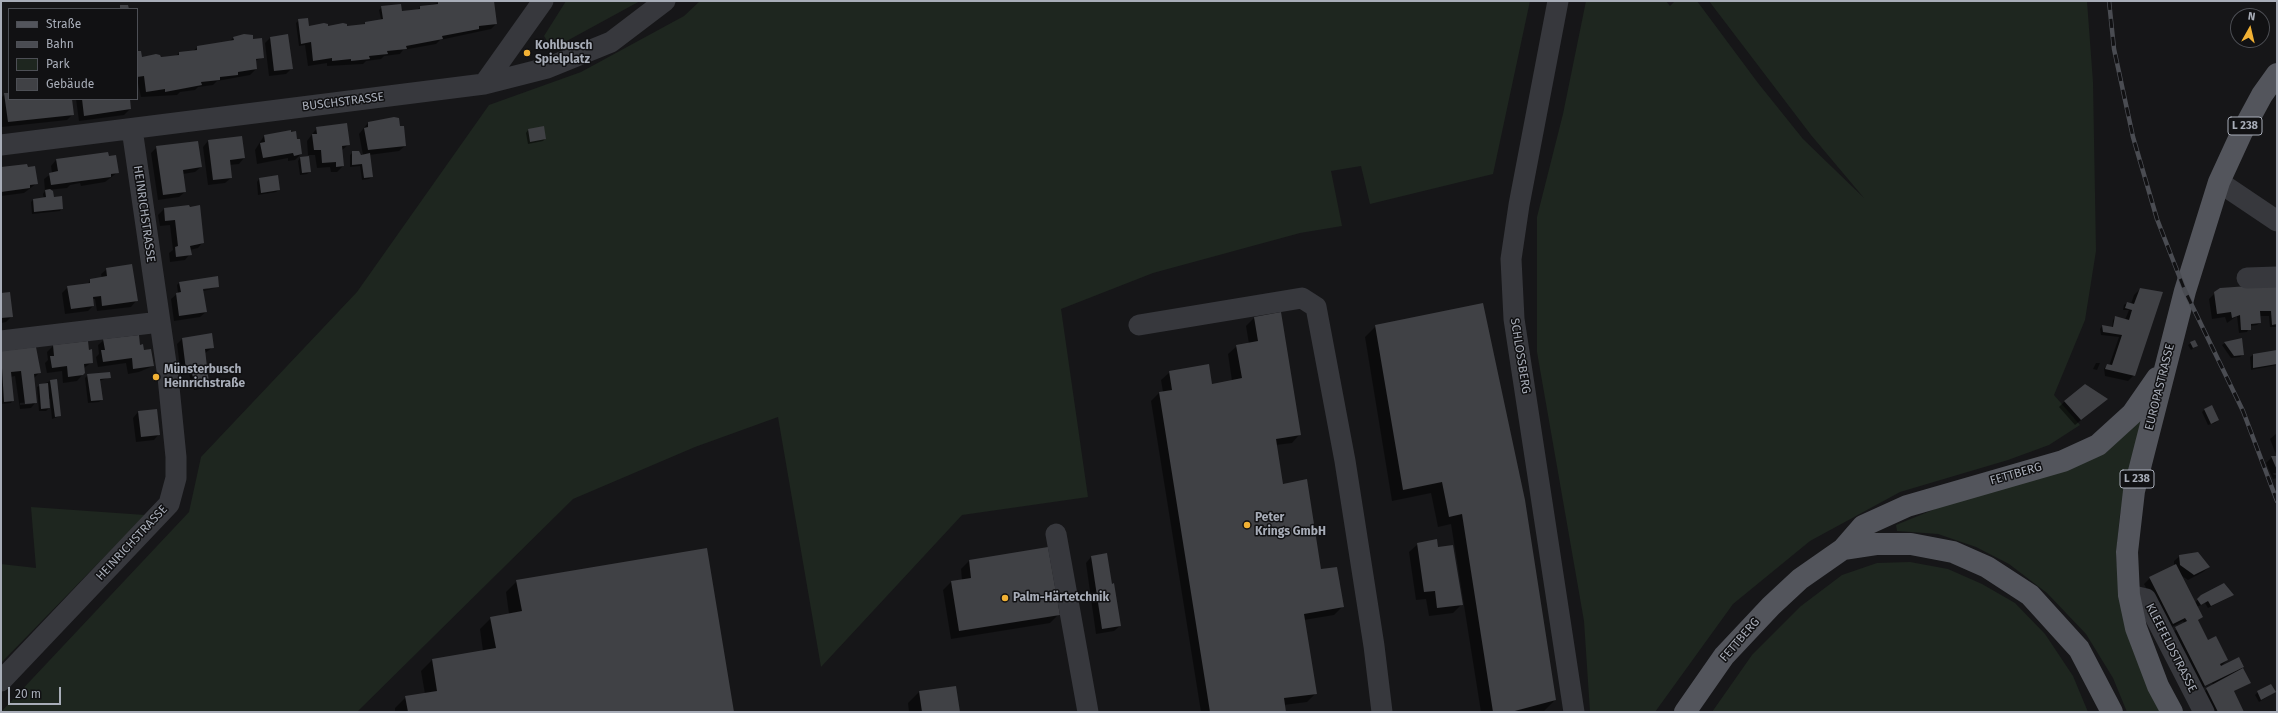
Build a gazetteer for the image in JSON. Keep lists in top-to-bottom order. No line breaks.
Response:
{"streets":{"main road":["L 238","EUROPASTRASSE","FETTBERG"],"street":["BUSCHSTRASSE","HEINRICHSTRASSE","SCHLOSSBERG","KLEEFELDSTRASSE"]},"crossings":[["BUSCHSTRASSE","HEINRICHSTRASSE"],["EUROPASTRASSE","FETTBERG"],["EUROPASTRASSE","KLEEFELDSTRASSE"]],"places":["Kohlbusch Spielplatz","Münsterbusch Heinrichstraße","Peter Krings GmbH","Palm-Härtetchnik"],"legend":["Straße","Bahn","Park","Gebäude"],"scale_bar":"20 m","north":"top"}
